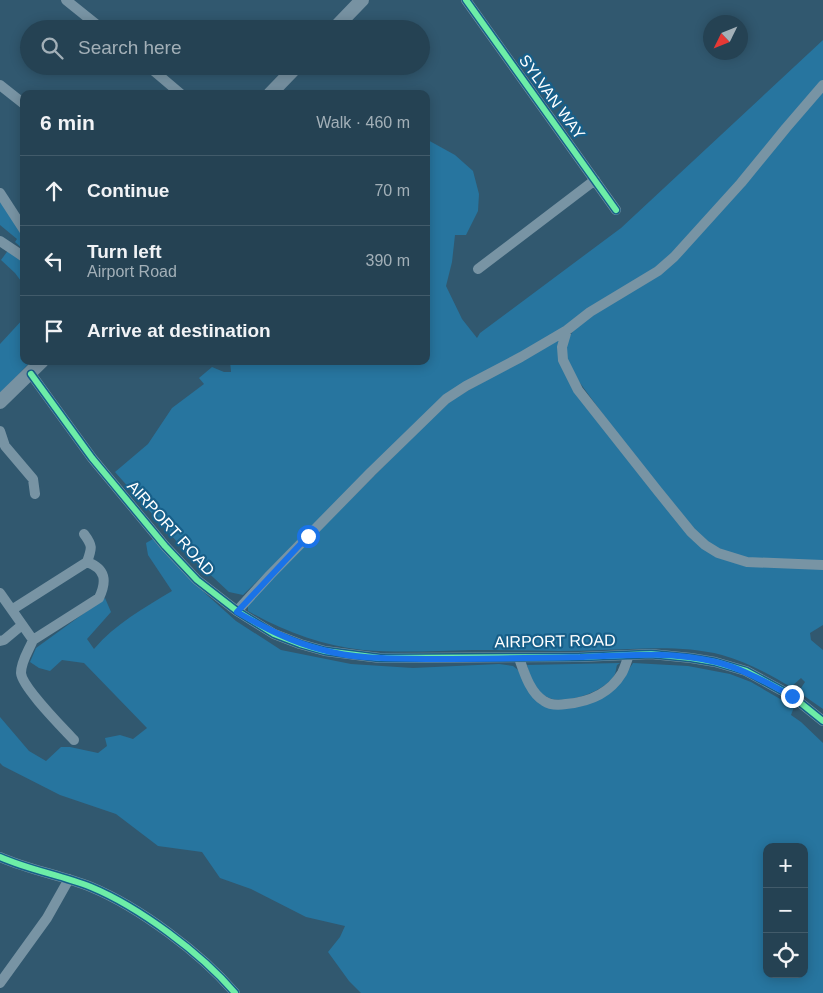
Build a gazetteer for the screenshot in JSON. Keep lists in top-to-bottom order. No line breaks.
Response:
{"streets":{"street":["SYLVAN WAY","AIRPORT ROAD"]},"north":"bottom left","page":{"search":"Search here","heading":["6 min","Walk · 460 m"],"list":[["Continue","70 m"],["Turn left","Airport Road","390 m"],"Arrive at destination"],"map_buttons":["+","−"]}}
